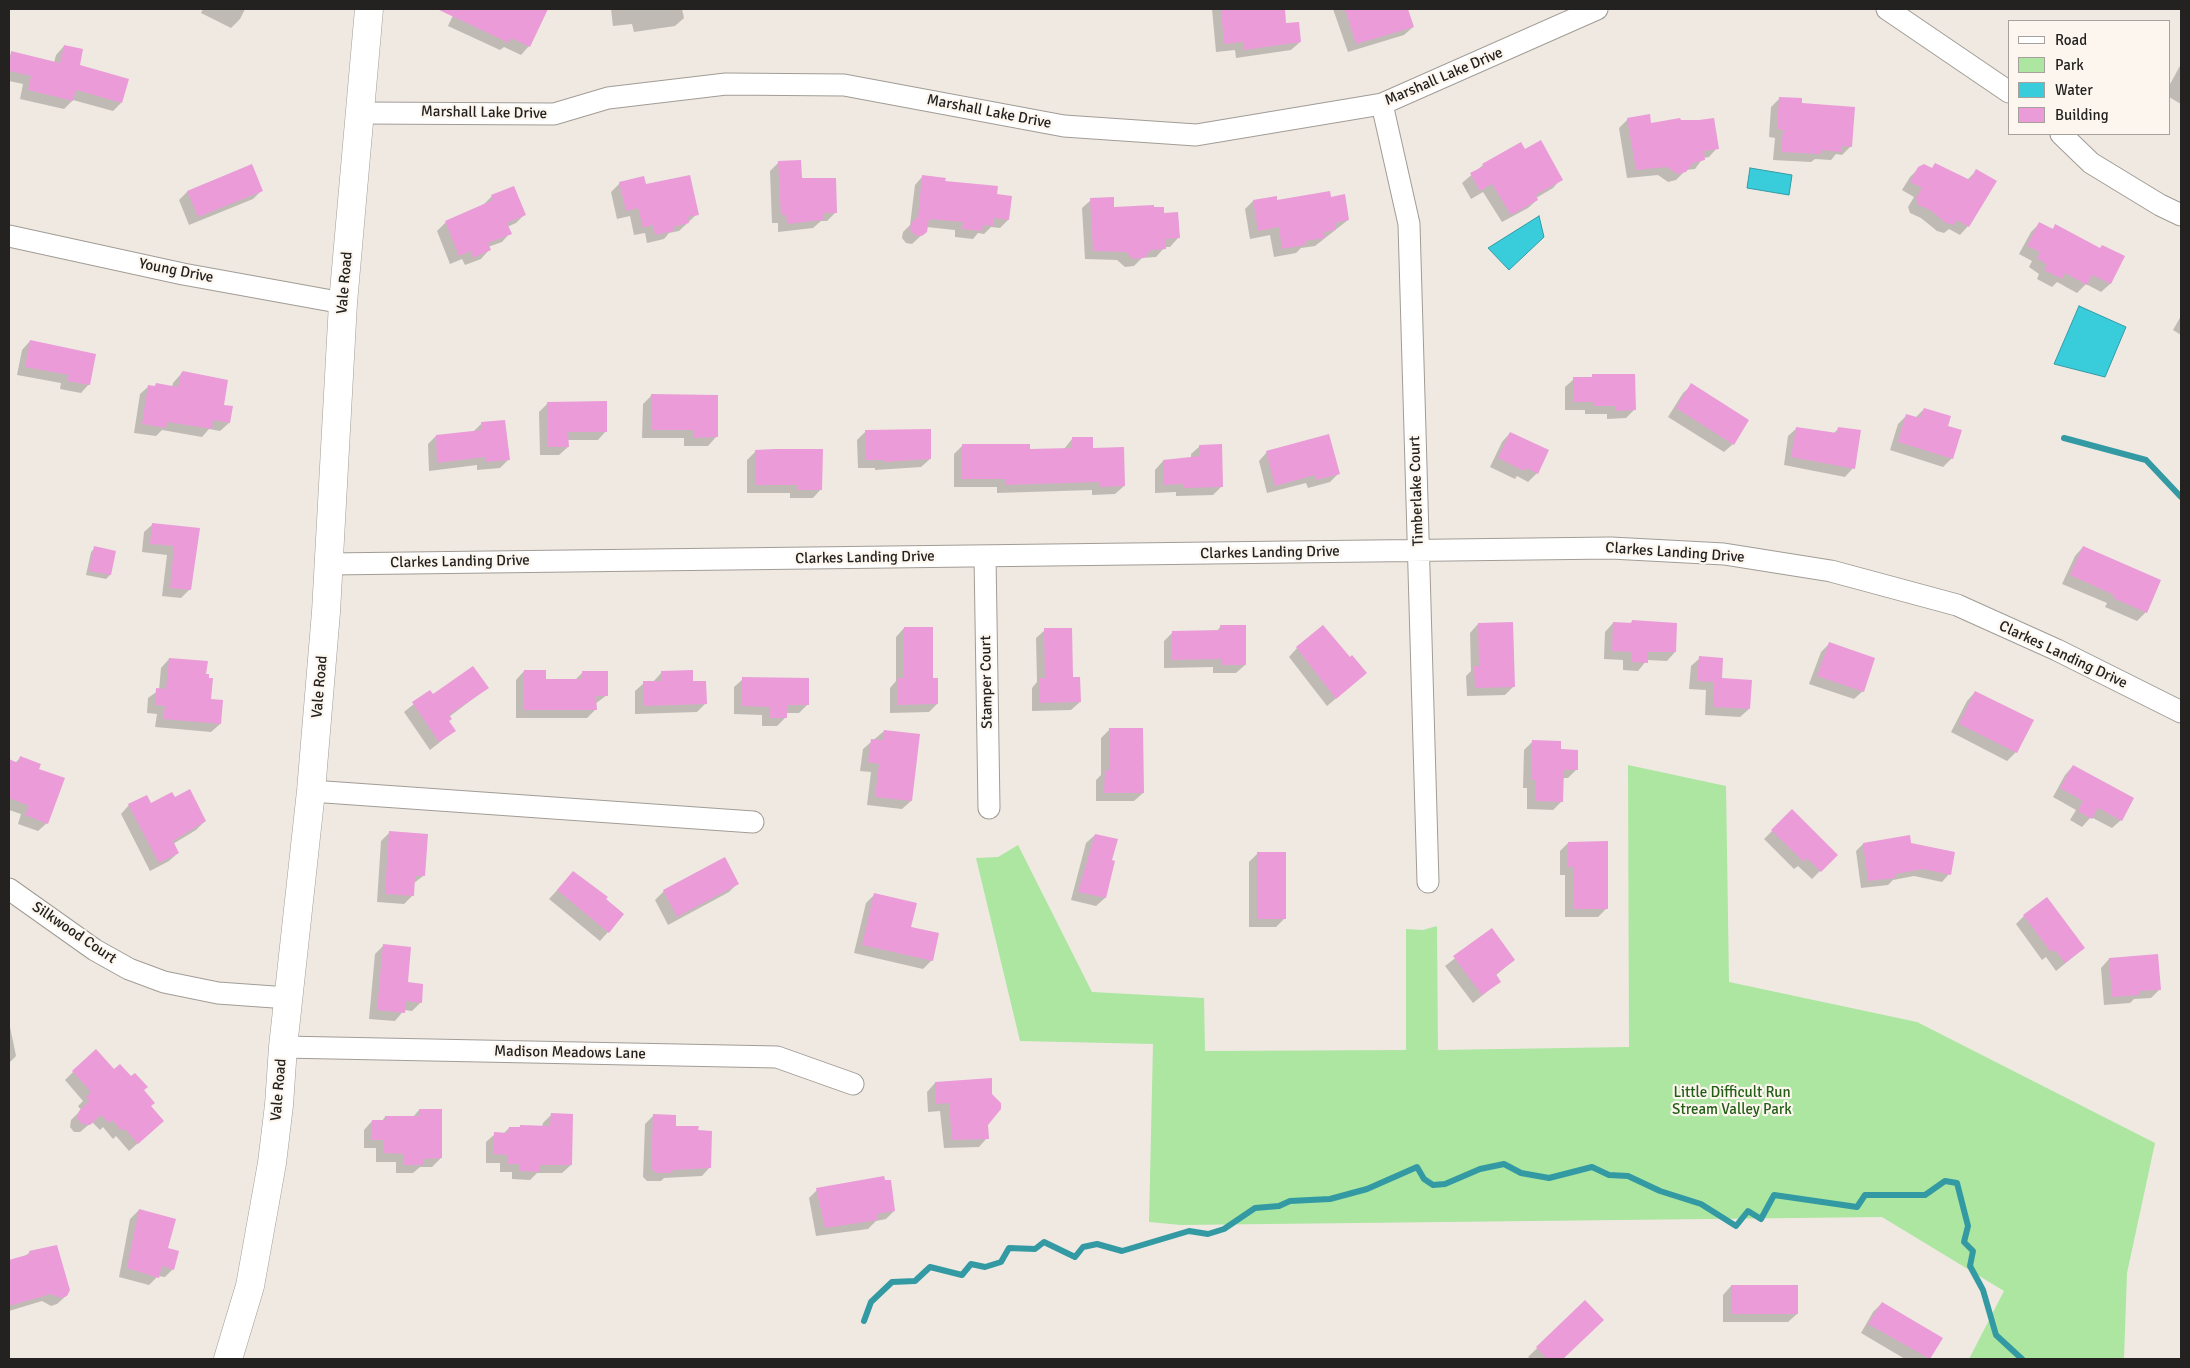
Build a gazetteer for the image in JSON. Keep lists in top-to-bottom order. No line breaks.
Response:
{"streets":{"main road":["Vale Road"],"street":["Marshall Lake Drive","Young Drive","Timberlake Court","Clarkes Landing Drive","Stamper Court","Silkwood Court","Madison Meadows Lane"]},"crossings":[["Marshall Lake Drive","Vale Road"],["Marshall Lake Drive","Timberlake Court"],["Young Drive","Vale Road"],["Vale Road","Clarkes Landing Drive"],["Vale Road","Silkwood Court"],["Vale Road","Madison Meadows Lane"],["Timberlake Court","Clarkes Landing Drive"],["Clarkes Landing Drive","Stamper Court"]],"parks":["Little Difficult Run Stream Valley Park"],"legend":["Road","Park","Water","Building"]}
